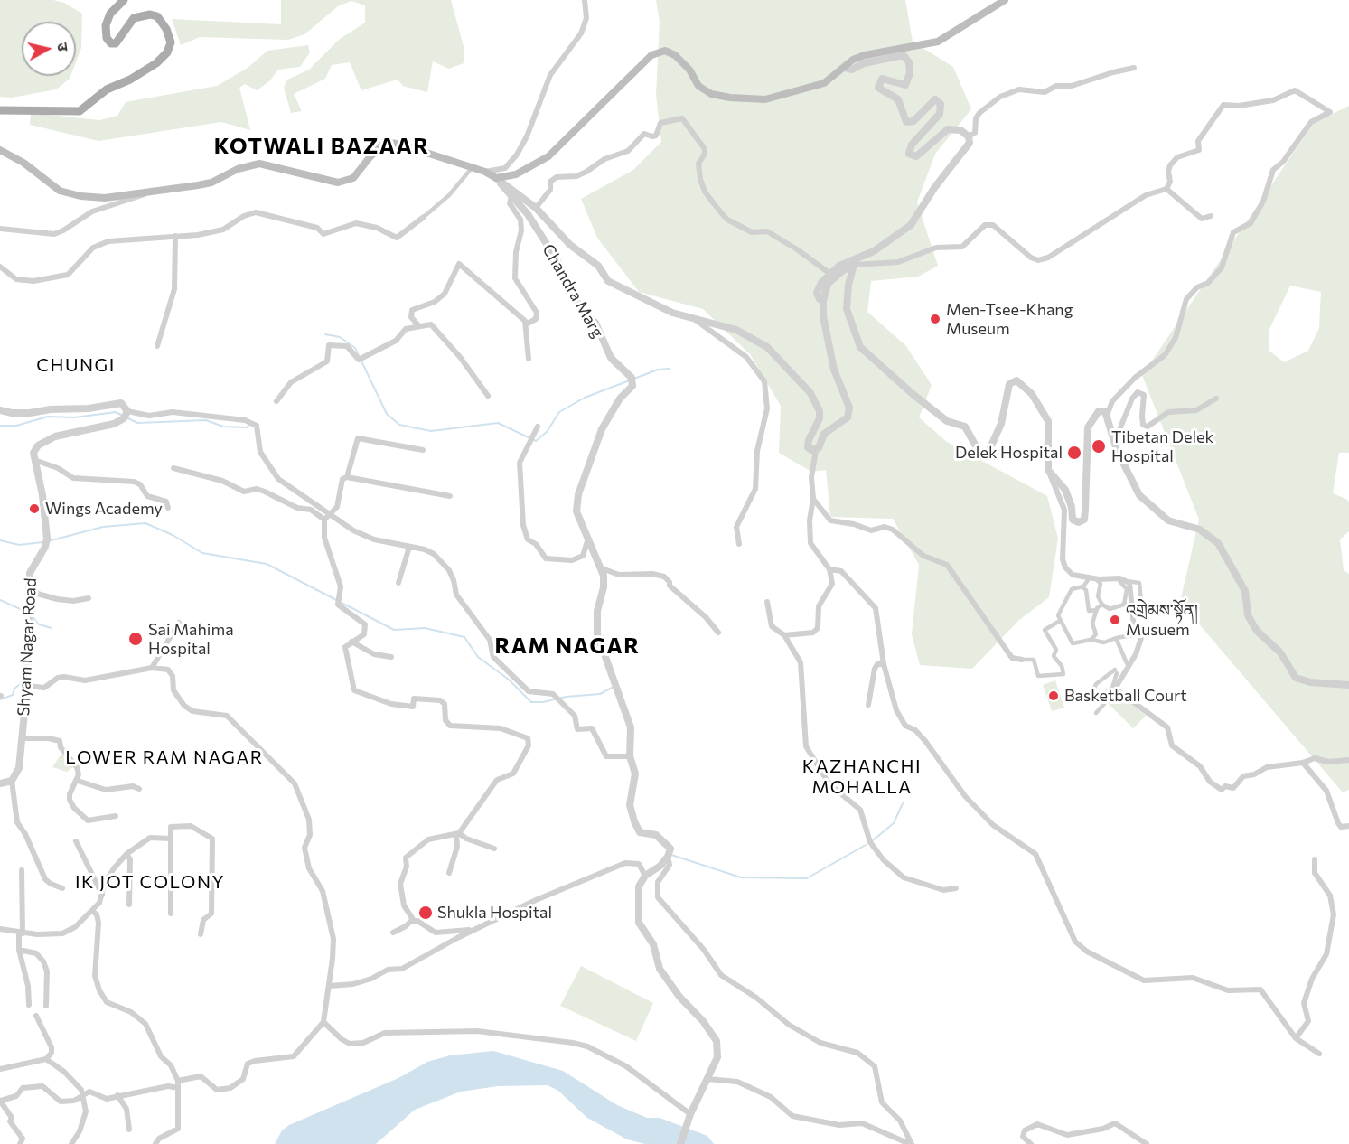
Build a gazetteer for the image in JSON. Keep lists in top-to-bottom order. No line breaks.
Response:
{"streets":{"street":["Chandra Marg","Shyam Nagar Road"]},"districts":["KOTWALI BAZAAR","CHUNGI","RAM NAGAR","LOWER RAM NAGAR","KAZHANCHI MOHALLA","IK JOT COLONY"],"places":["Men-Tsee-Khang Museum","Tibetan Delek Hospital","Delek Hospital","Wings Academy","འགྲེམས་སྟོན། Musuem","Sai Mahima Hospital","Basketball Court","Shukla Hospital"],"north":"right"}
